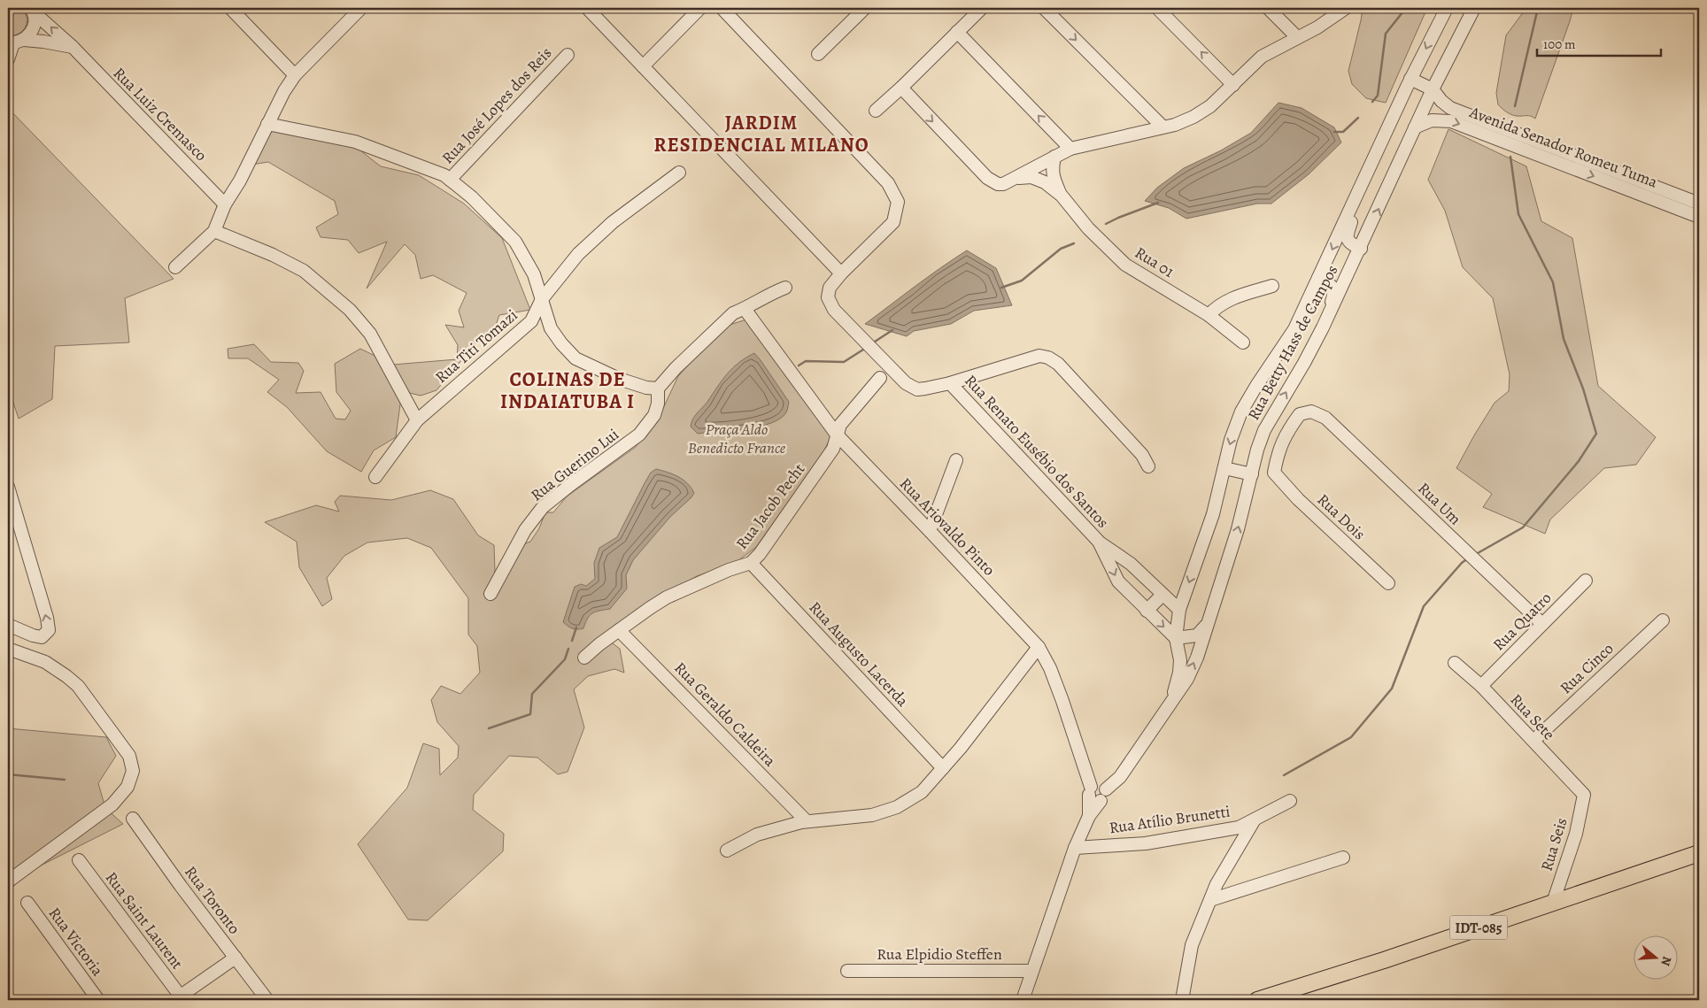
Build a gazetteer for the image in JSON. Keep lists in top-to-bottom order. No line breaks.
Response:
{"streets":{"main road":["IDT-085"],"street":["Rua José Lopes dos Reis","Rua Luiz Cremasco","Avenida Senador Romeu Tuma","Rua 01","Rua Betty Hass de Campos","Rua Titi Tomazi","Rua Renato Eusébio dos Santos","Rua Guerino Lui","Rua Um","Rua Jacob Pecht","Rua Dois","Rua Ariovaldo Pinto","Rua Quatro","Rua Augusto Lacerda","Rua Cinco","Rua Geraldo Caldeira","Rua Sete","Rua Atílio Brunetti","Rua Seis","Rua Toronto","Rua Saint Laurent","Rua Victoria","Rua Elpidio Steffen"]},"crossings":[["Avenida Senador Romeu Tuma","Rua Betty Hass de Campos"],["Rua Betty Hass de Campos","Rua Renato Eusébio dos Santos"],["Rua Betty Hass de Campos","Rua Ariovaldo Pinto"],["Rua Betty Hass de Campos","Rua Atílio Brunetti"],["Rua Betty Hass de Campos","Rua Elpidio Steffen"],["Rua Um","Rua Dois"],["Rua Um","Rua Quatro"],["Rua Jacob Pecht","Rua Ariovaldo Pinto"],["Rua Jacob Pecht","Rua Augusto Lacerda"],["Rua Jacob Pecht","Rua Geraldo Caldeira"],["Rua Quatro","Rua Sete"],["Rua Cinco","Rua Sete"],["Rua Sete","Rua Seis"],["Rua Seis","IDT-085"]],"districts":["JARDIM RESIDENCIAL MILANO","COLINAS DE INDAIATUBA I"],"parks":["Praça Aldo Benedicto France"],"scale_bar":"100 m","north":"right"}
